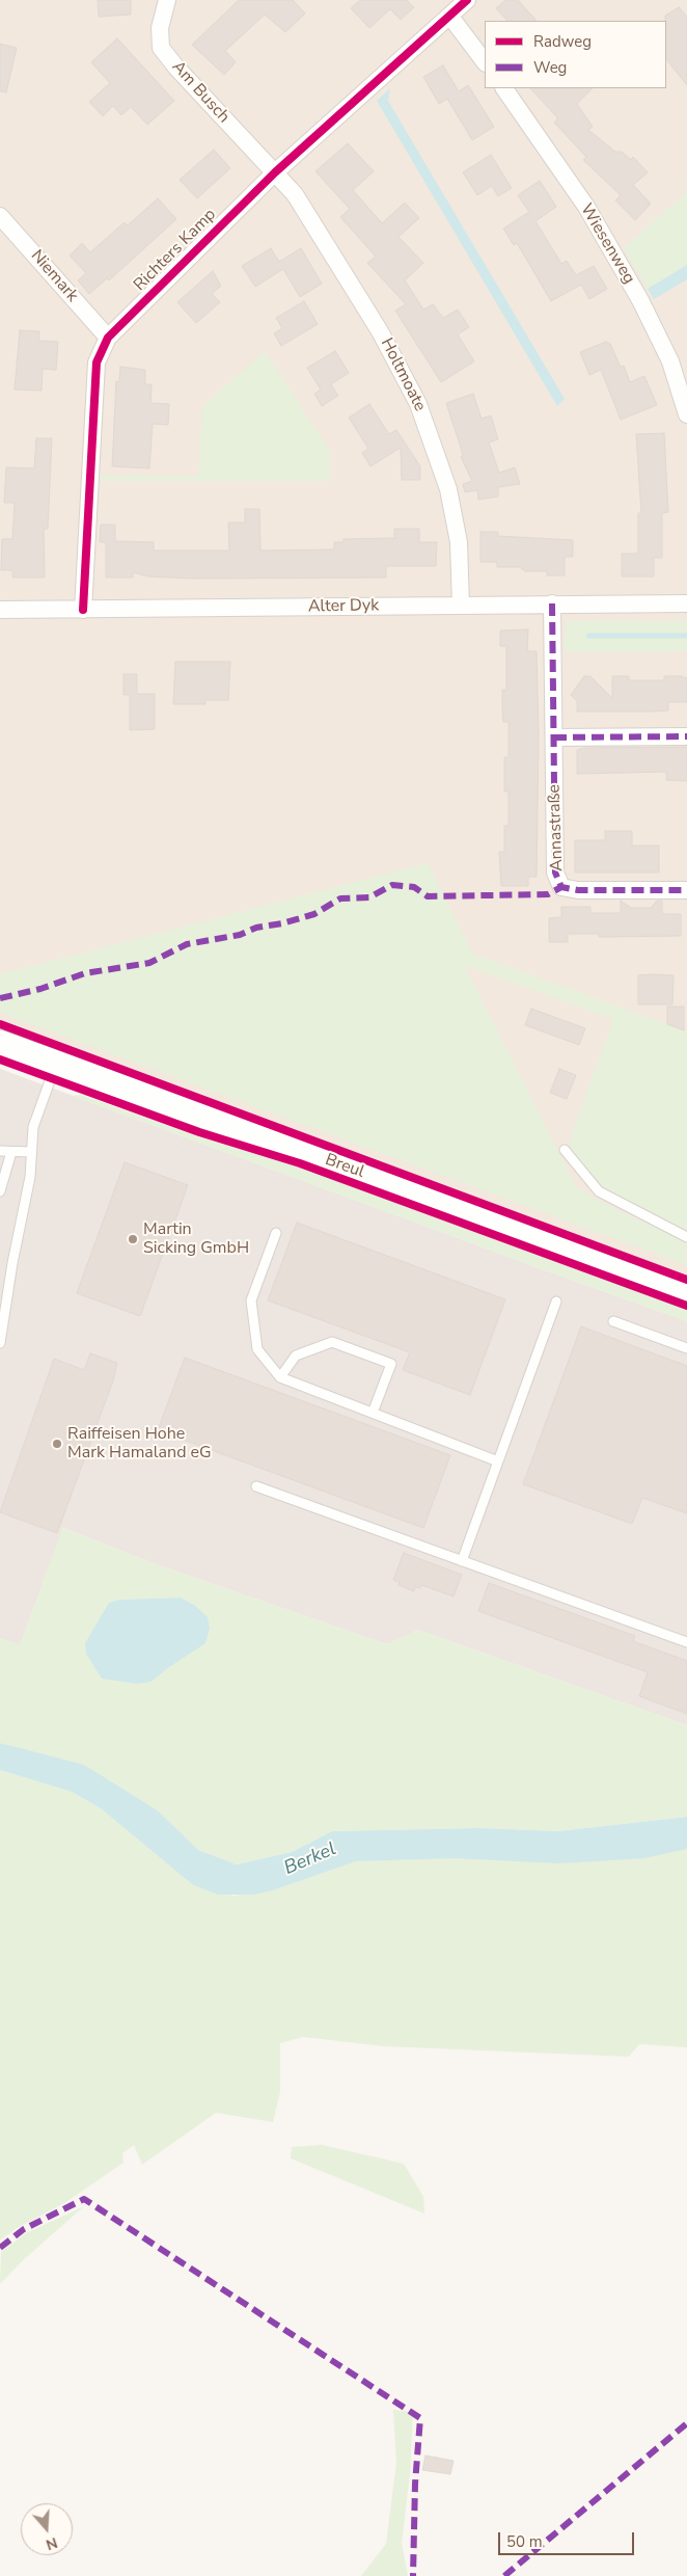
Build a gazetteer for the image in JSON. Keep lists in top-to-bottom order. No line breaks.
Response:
{"streets":{"main road":["Breul"],"street":["Am Busch","Wiesenweg","Richters Kamp","Niemark","Holtmoate","Alter Dyk","Annastraße"]},"crossings":[["Am Busch","Richters Kamp"],["Am Busch","Holtmoate"],["Richters Kamp","Niemark"],["Richters Kamp","Holtmoate"],["Richters Kamp","Alter Dyk"],["Holtmoate","Alter Dyk"],["Alter Dyk","Annastraße"]],"water":["Berkel"],"places":["Martin Sicking GmbH","Raiffeisen Hohe Mark Hamaland eG"],"legend":["Radweg","Weg"],"scale_bar":"50 m","north":"bottom"}
